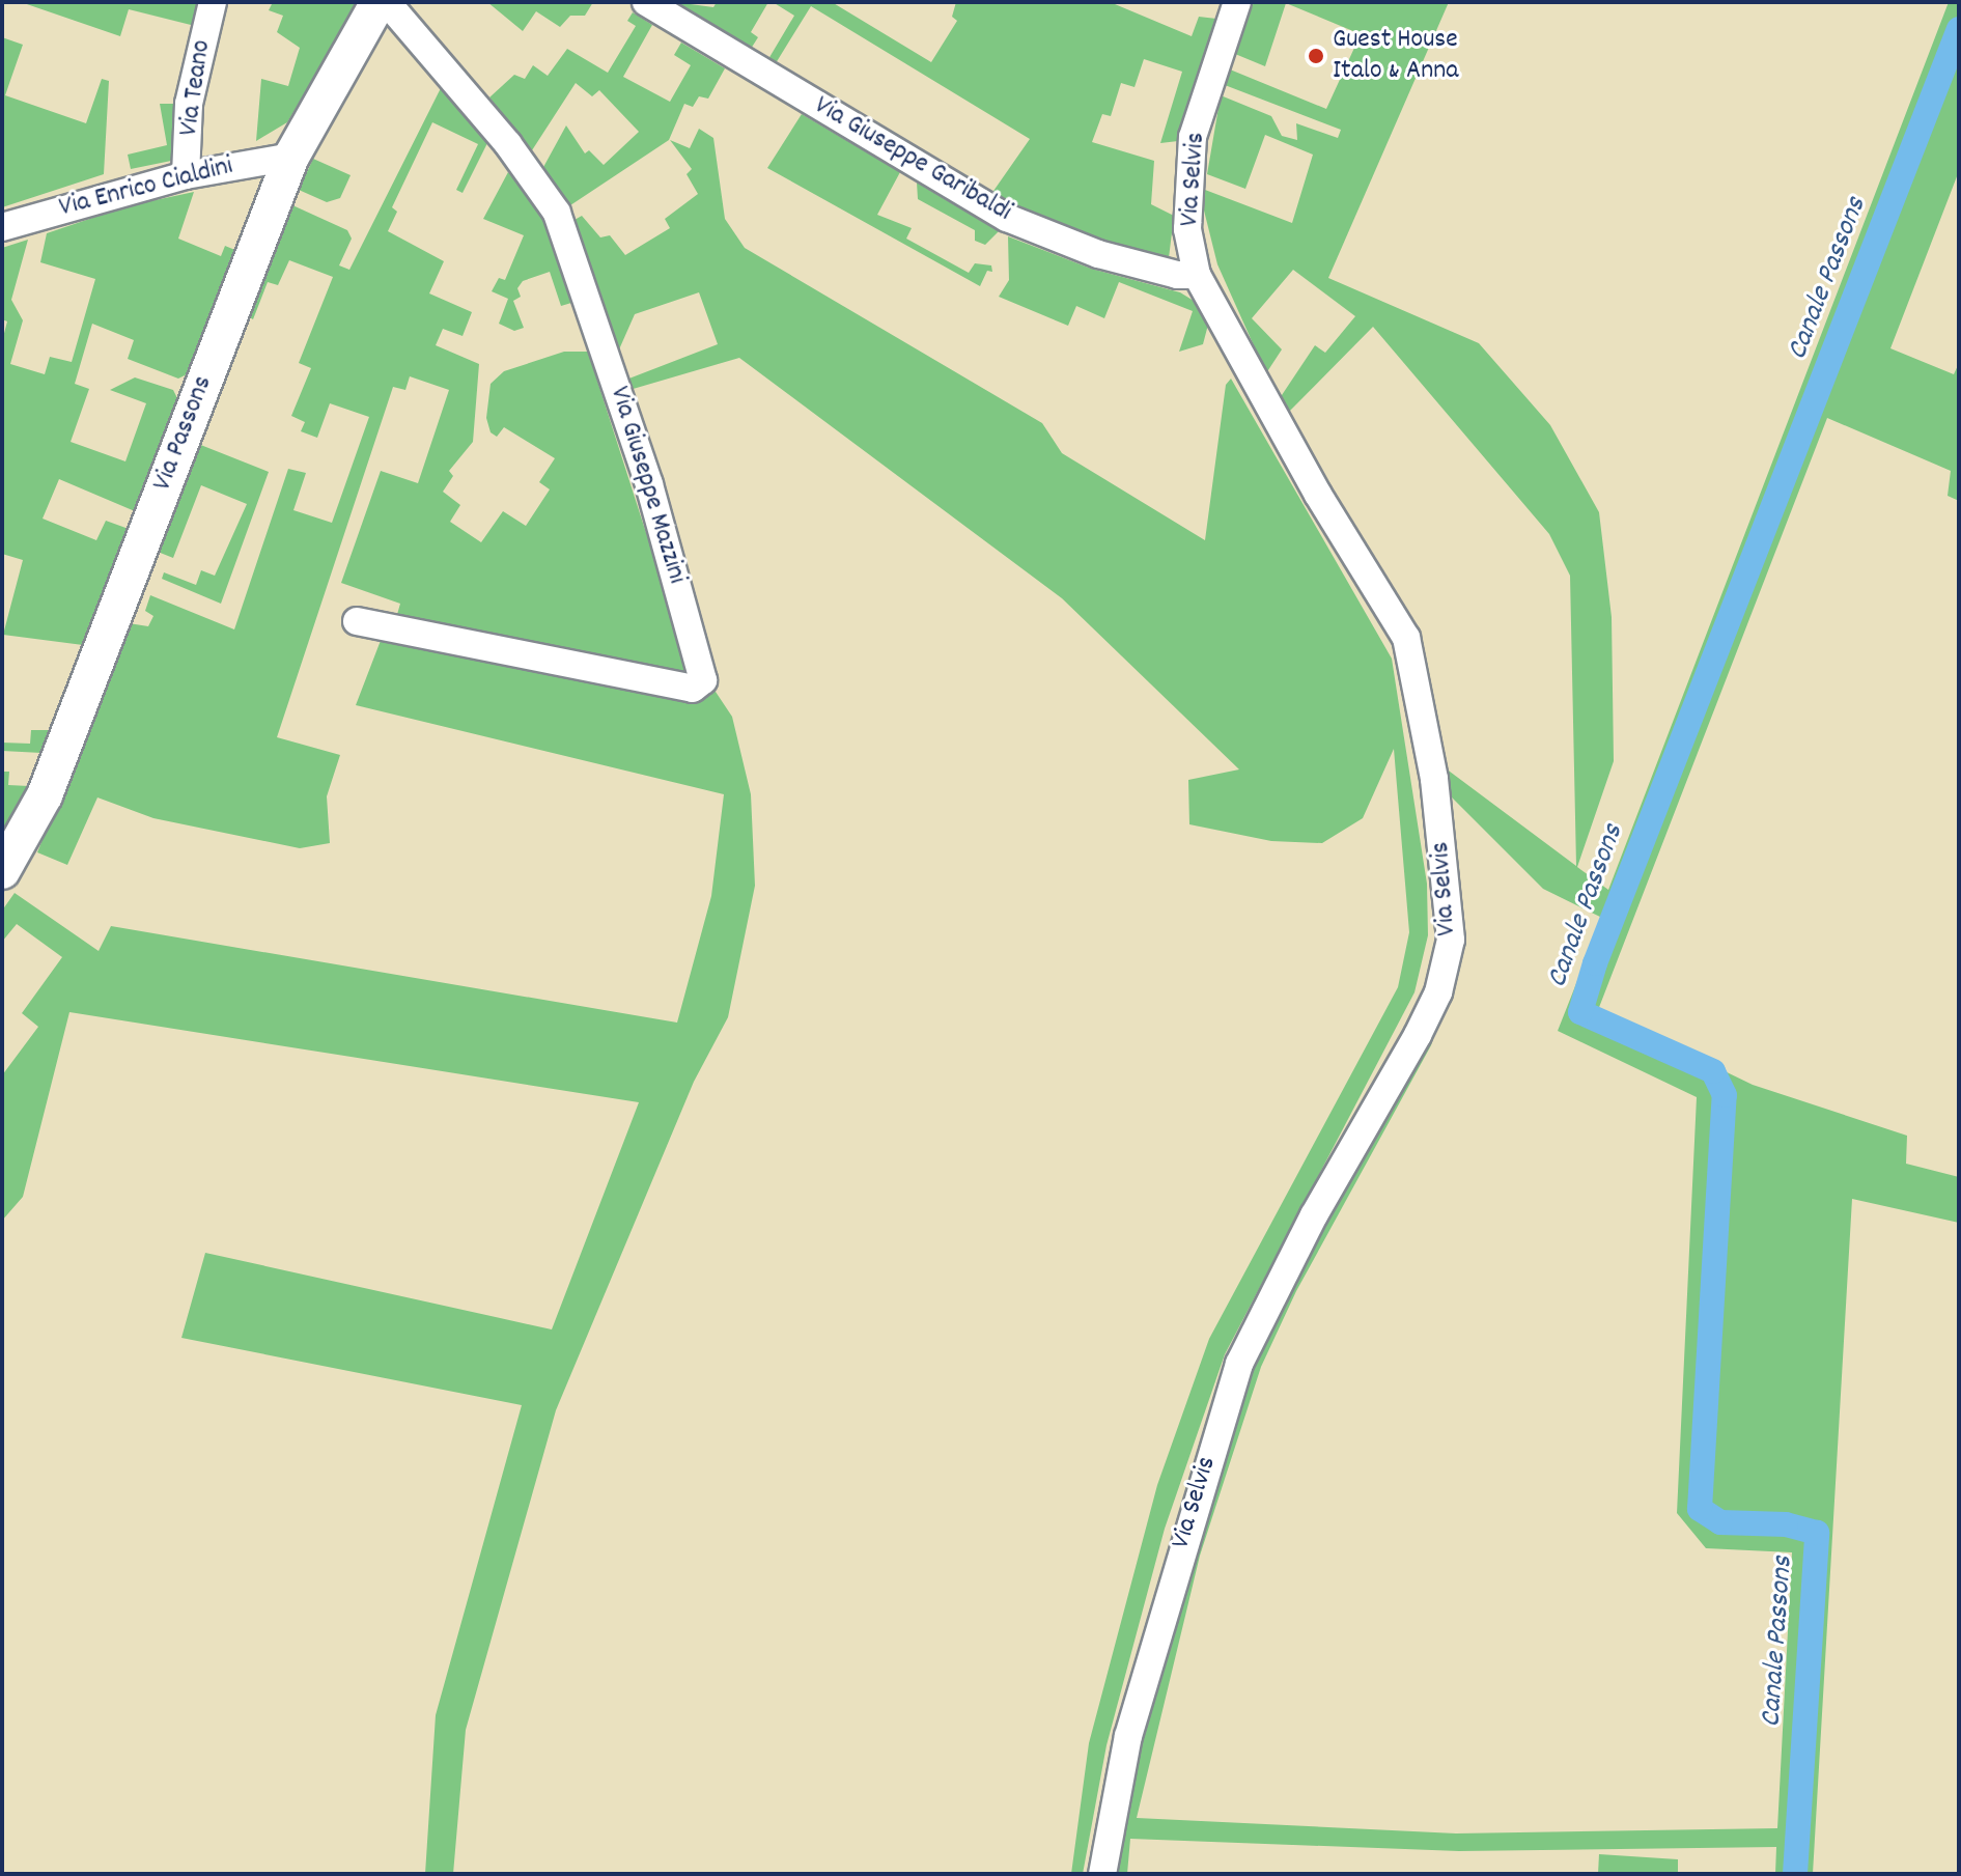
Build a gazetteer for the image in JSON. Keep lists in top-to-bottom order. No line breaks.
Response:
{"streets":{"street":["Via Teano","Via Giuseppe Garibaldi","Via Selvis","Via Enrico Cialdini","Via Passons","Via Giuseppe Mazzini"]},"crossings":[["Via Teano","Via Enrico Cialdini"],["Via Giuseppe Garibaldi","Via Selvis"],["Via Enrico Cialdini","Via Passons"]],"water":["Canale Passons"],"places":["Guest House Italo & Anna"]}
